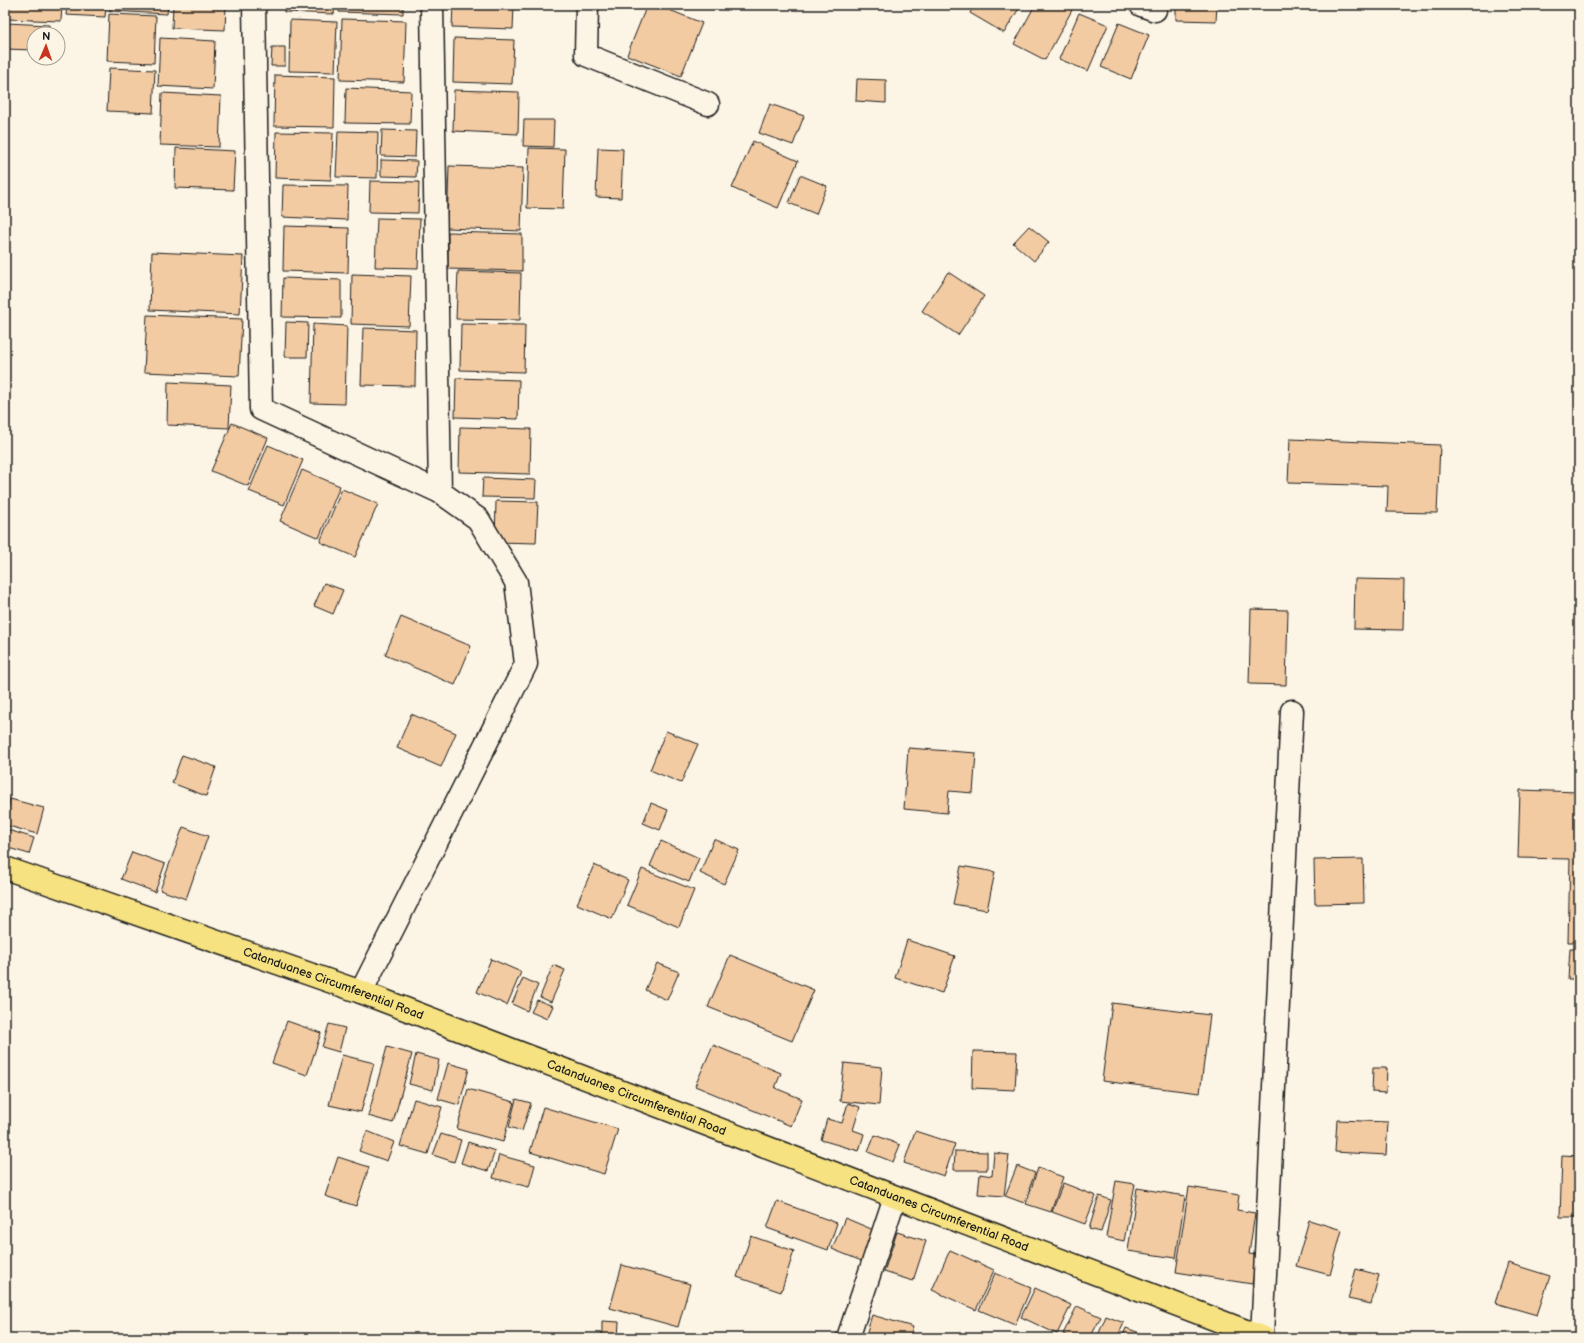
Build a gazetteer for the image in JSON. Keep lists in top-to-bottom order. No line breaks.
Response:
{"streets":{"main road":["Catanduanes Circumferential Road"]},"north":"top"}
